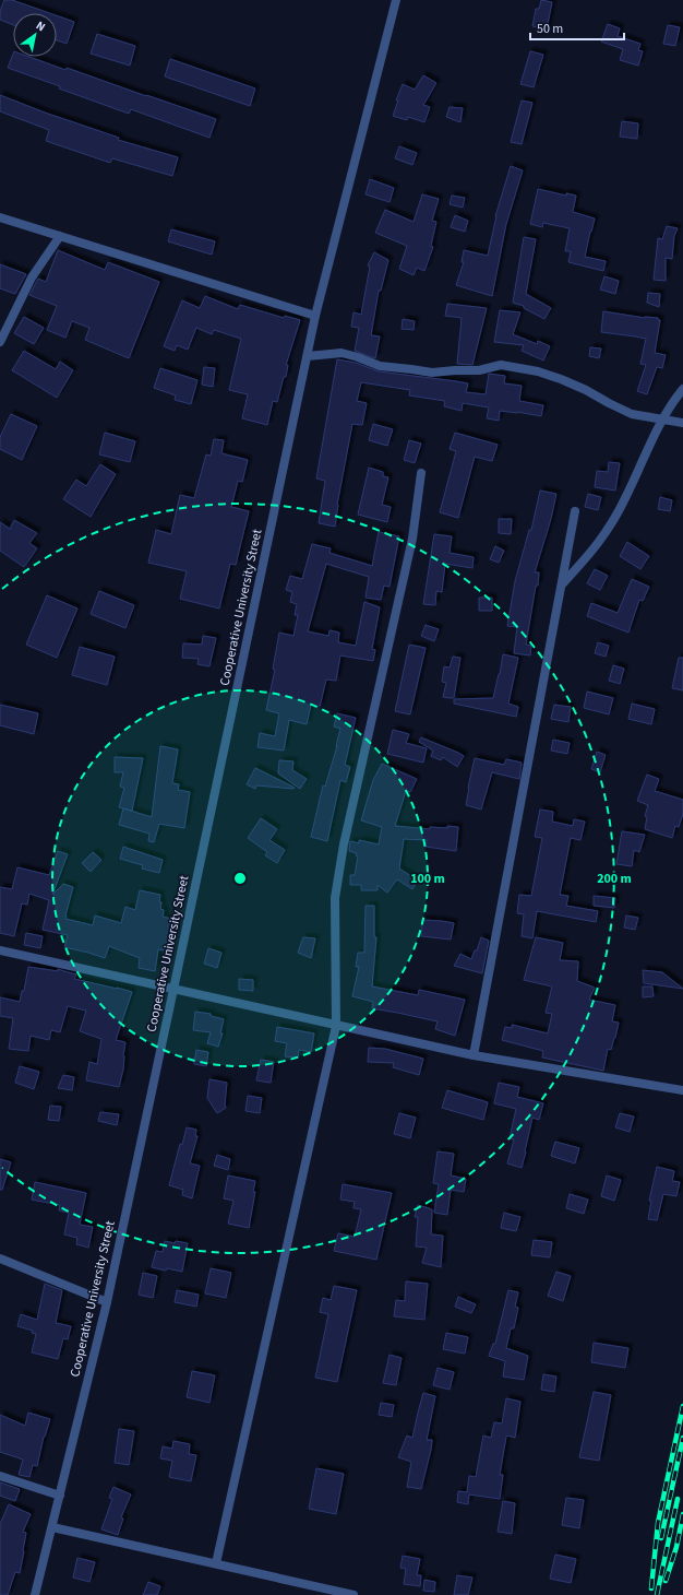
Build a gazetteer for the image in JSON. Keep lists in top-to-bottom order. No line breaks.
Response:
{"streets":{"street":["Cooperative University Street"]},"scale_bar":"50 m","north":"top right","rings":["100 m","200 m"]}
